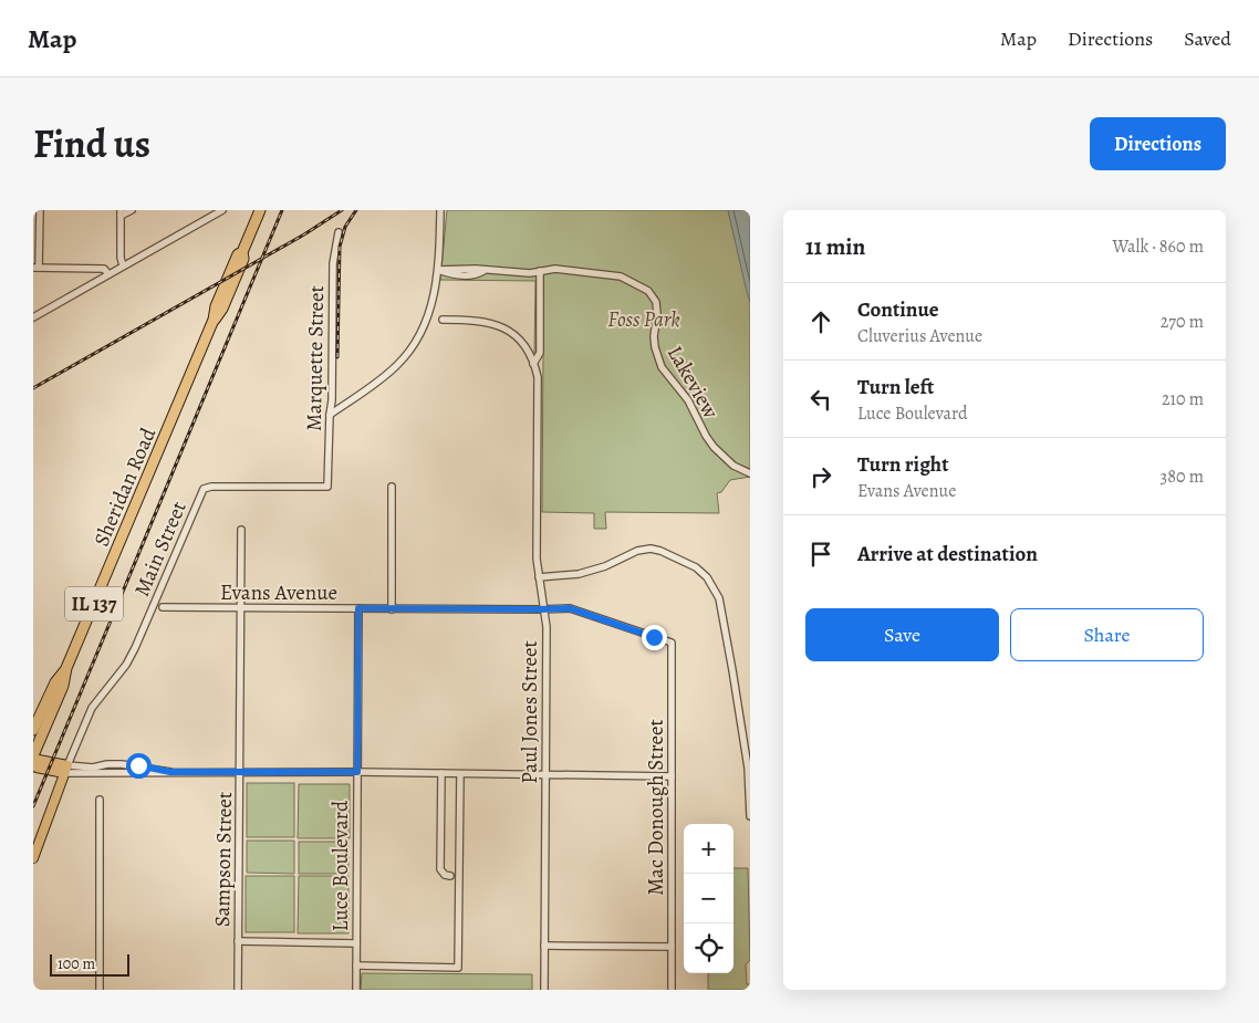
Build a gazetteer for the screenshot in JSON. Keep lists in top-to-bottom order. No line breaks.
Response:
{"streets":{"highway":["Sheridan Road","IL 137"],"street":["Marquette Street","Lakeview","Main Street","Evans Avenue","Paul Jones Street","Mac Donough Street","Sampson Street","Luce Boulevard"]},"crossings":[["Marquette Street","Main Street"],["Lakeview","Paul Jones Street"],["Evans Avenue","Paul Jones Street"],["Evans Avenue","Mac Donough Street"],["Evans Avenue","Sampson Street"],["Evans Avenue","Luce Boulevard"]],"parks":["Foss Park"],"scale_bar":"100 m","page":{"header":"Map","nav":["Map","Directions","Saved"],"title":"Find us","buttons":["Directions",["Save","Share"]],"heading":["11 min","Walk · 860 m"],"list":[["Continue","Cluverius Avenue","270 m"],["Turn left","Luce Boulevard","210 m"],["Turn right","Evans Avenue","380 m"],"Arrive at destination"],"map_buttons":["+","−"],"scale":"100 m"}}
